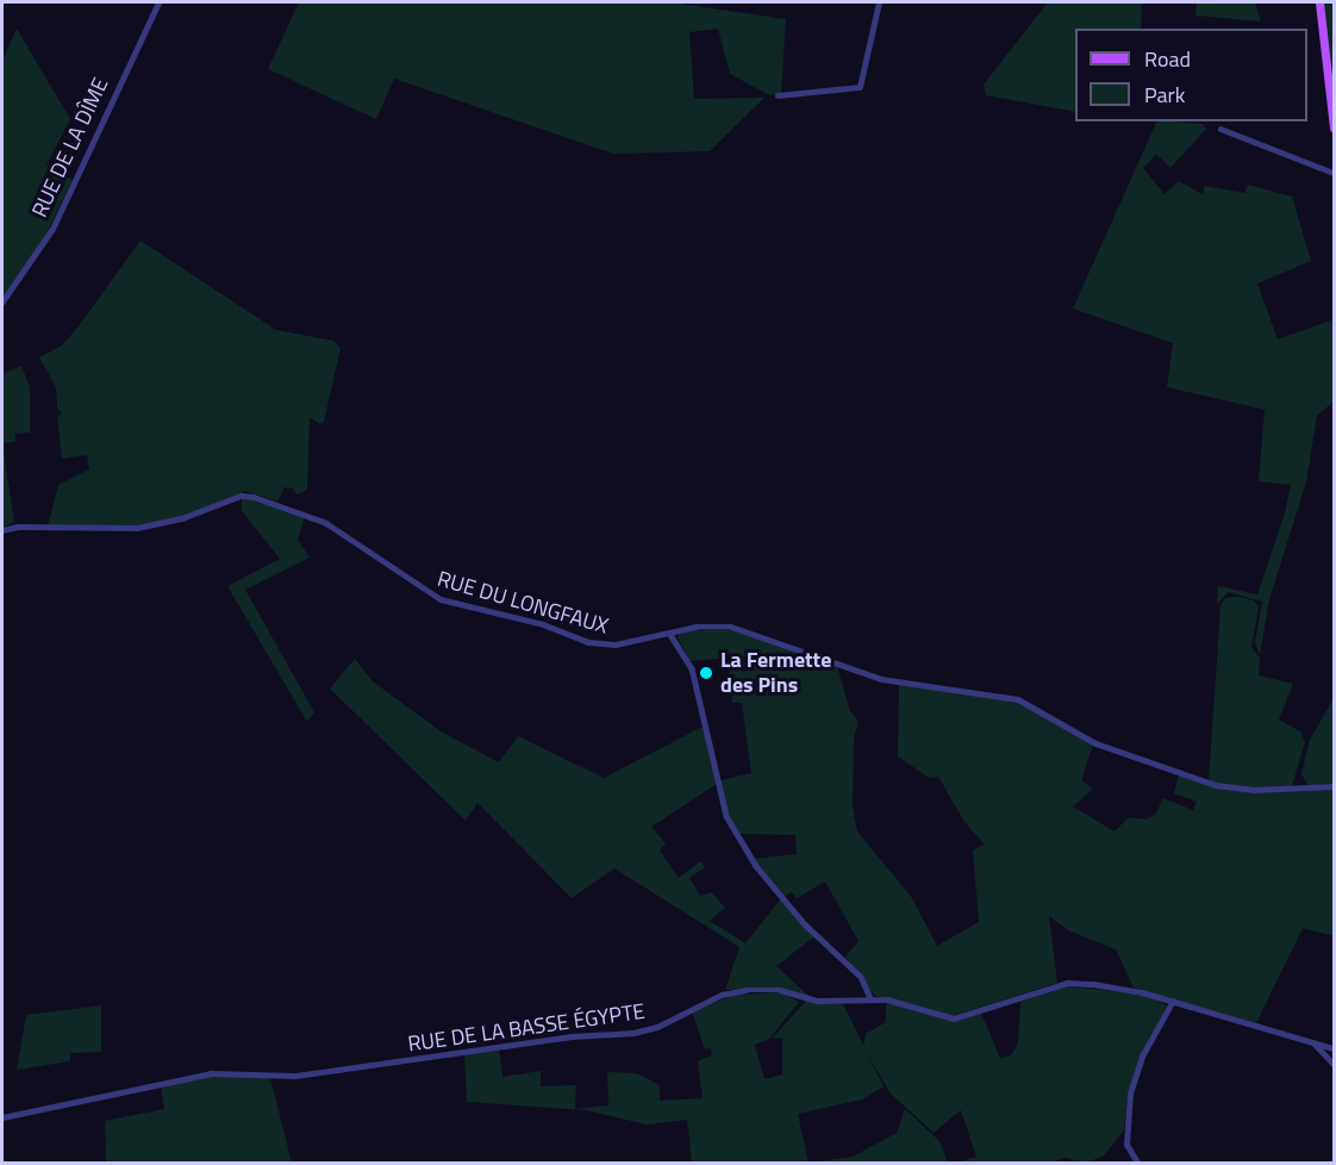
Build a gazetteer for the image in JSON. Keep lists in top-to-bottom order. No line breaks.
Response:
{"streets":{"street":["RUE DE LA DÎME","RUE DU LONGFAUX","RUE DE LA BASSE ÉGYPTE"]},"places":["La Fermette des Pins"],"legend":["Road","Park"]}
